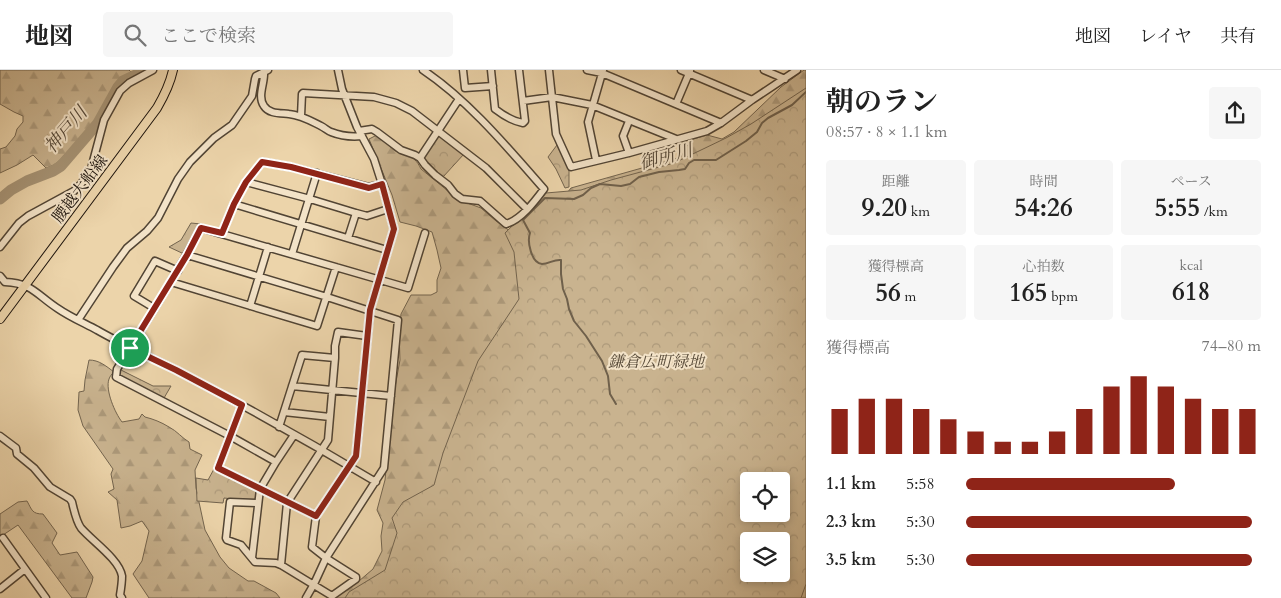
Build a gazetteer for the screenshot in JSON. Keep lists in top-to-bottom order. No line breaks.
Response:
{"streets":{"main road":["腰越大船線"]},"water":["神戸川","御所川"],"parks":["鎌倉広町緑地"],"page":{"header":"地図","search":"ここで検索","nav":["地図","レイヤ","共有"],"heading":["朝のラン","08:57 · 8 × 1.1 km"],"stats":[["距離","9.20 km"],["時間","54:26"],["ペース","5:55 /km"],["獲得標高","56 m"],["心拍数","165 bpm"],["kcal","618"]],"chart":["獲得標高","74–80 m"],"list":[{"name":"1.1 km","note":"5:58"},{"name":"2.3 km","note":"5:30"},{"name":"3.5 km","note":"5:30"}]}}
